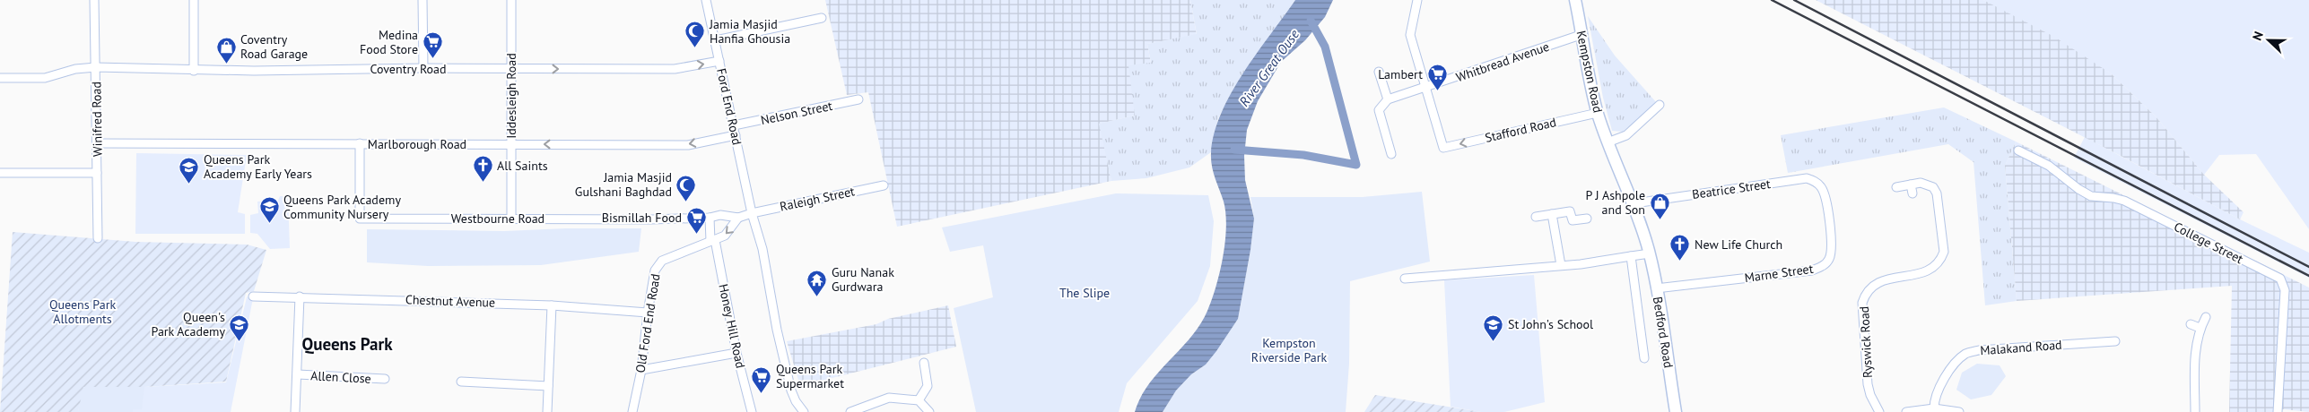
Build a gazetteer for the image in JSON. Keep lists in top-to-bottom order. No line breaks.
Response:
{"streets":{"main road":["Kempston Road","Bedford Road"],"street":["Whitbread Avenue","Coventry Road","Iddesleigh Road","Ford End Road","Nelson Street","Winifred Road","Stafford Road","Marlborough Road","Beatrice Street","Raleigh Street","Westbourne Road","College Street","Marne Street","Chestnut Avenue","Old Ford End Road","Honey Hill Road","Ryswick Road","Malakand Road","Allen Close"]},"crossings":[["Whitbread Avenue","Kempston Road"],["Whitbread Avenue","Stafford Road"],["Coventry Road","Iddesleigh Road"],["Coventry Road","Ford End Road"],["Coventry Road","Winifred Road"],["Kempston Road","Stafford Road"],["Kempston Road","Bedford Road"],["Iddesleigh Road","Marlborough Road"],["Iddesleigh Road","Westbourne Road"],["Ford End Road","Nelson Street"],["Ford End Road","Marlborough Road"],["Ford End Road","Raleigh Street"],["Winifred Road","Marlborough Road"],["Marlborough Road","Westbourne Road"],["Beatrice Street","Marne Street"],["Beatrice Street","Bedford Road"],["Marne Street","Bedford Road"],["Chestnut Avenue","Old Ford End Road"],["Old Ford End Road","Honey Hill Road"]],"one_way":["Marlborough Road"],"districts":["Queens Park"],"water":["River Great Ouse"],"parks":["The Slipe","Queens Park Allotments","Kempston Riverside Park"],"places":{"mosque":["Jamia Masjid Hanfia Ghousia","Jamia Masjid Gulshani Baghdad"],"supermarket":["Medina Food Store","Lambert","Bismillah Food","Queens Park Supermarket"],"shop":["Coventry Road Garage","P J Ashpole and Son"],"church":["All Saints","New Life Church"],"school or university":["Queens Park Academy Early Years","Queens Park Academy Community Nursery","Queen's Park Academy","St John's School"],"temple":["Guru Nanak Gurdwara"]},"north":"left"}
